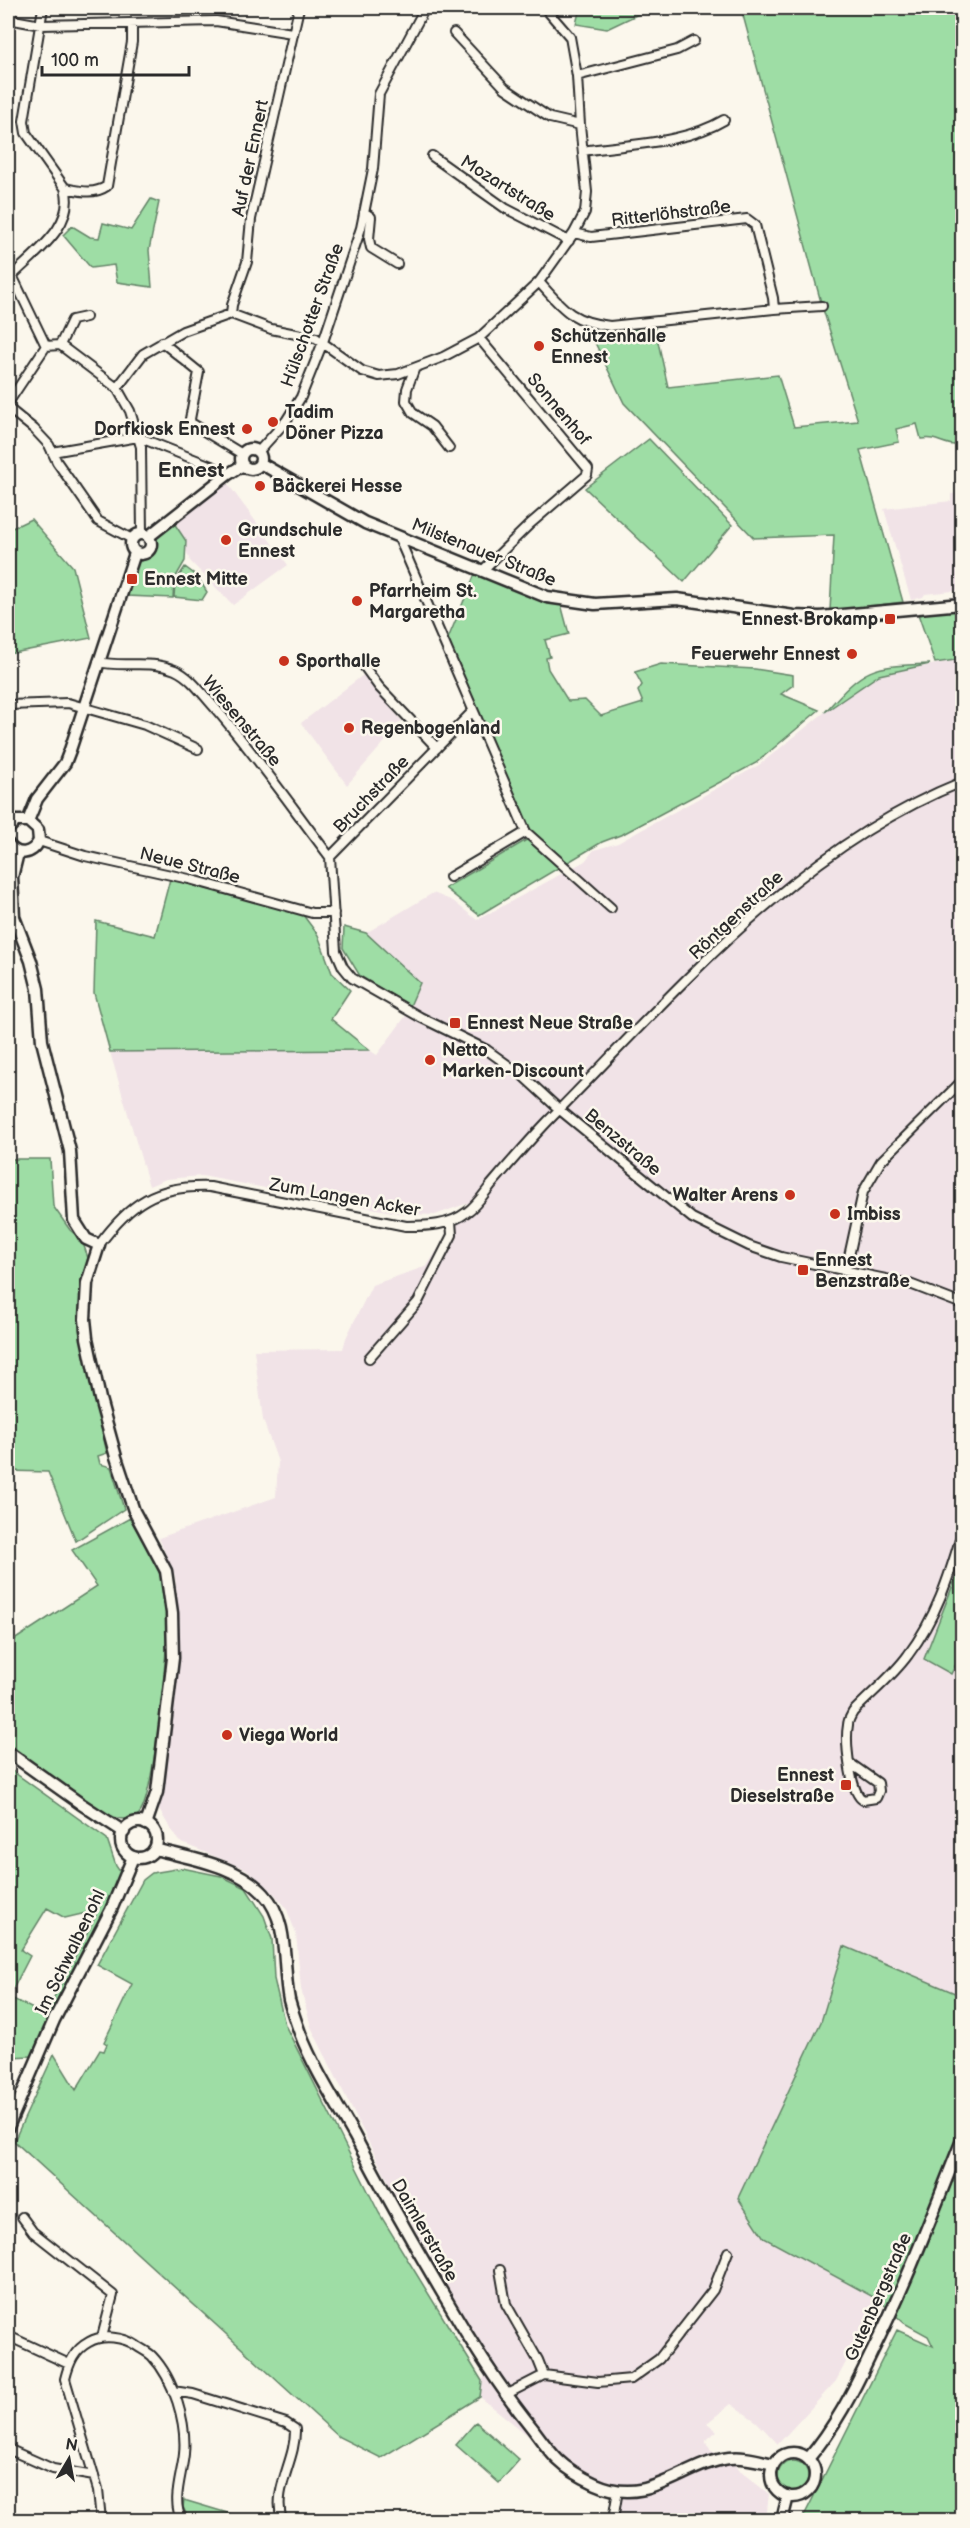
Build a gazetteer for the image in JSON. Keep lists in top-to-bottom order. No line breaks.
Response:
{"streets":{"street":["Auf der Ennert","Mozartstraße","Ritterlöhstraße","Hülschotter Straße","Sonnenhof","Milstenauer Straße","Wiesenstraße","Bruchstraße","Neue Straße","Röntgenstraße","Benzstraße","Zum Langen Acker","Im Schwalbenohl","Daimlerstraße","Gutenbergstraße"]},"crossings":[["Auf der Ennert","Ritterlöhstraße"],["Mozartstraße","Ritterlöhstraße"],["Ritterlöhstraße","Hülschotter Straße"],["Ritterlöhstraße","Sonnenhof"],["Hülschotter Straße","Milstenauer Straße"],["Sonnenhof","Milstenauer Straße"],["Wiesenstraße","Bruchstraße"],["Bruchstraße","Neue Straße"],["Bruchstraße","Benzstraße"],["Neue Straße","Benzstraße"],["Röntgenstraße","Benzstraße"],["Röntgenstraße","Zum Langen Acker"],["Benzstraße","Zum Langen Acker"],["Im Schwalbenohl","Daimlerstraße"],["Daimlerstraße","Gutenbergstraße"]],"districts":["Ennest"],"places":{"other":["Schützenhalle Ennest","Tadim Döner Pizza","Dorfkiosk Ennest","Bäckerei Hesse","Grundschule Ennest","Pfarrheim St. Margaretha","Feuerwehr Ennest","Sporthalle","Regenbogenland","Netto Marken-Discount","Walter Arens","Imbiss","Viega World"],"transit":["Ennest Mitte","Ennest Brokamp","Ennest Neue Straße","Ennest Benzstraße","Ennest Dieselstraße"]},"scale_bar":"100 m","north":"top"}
